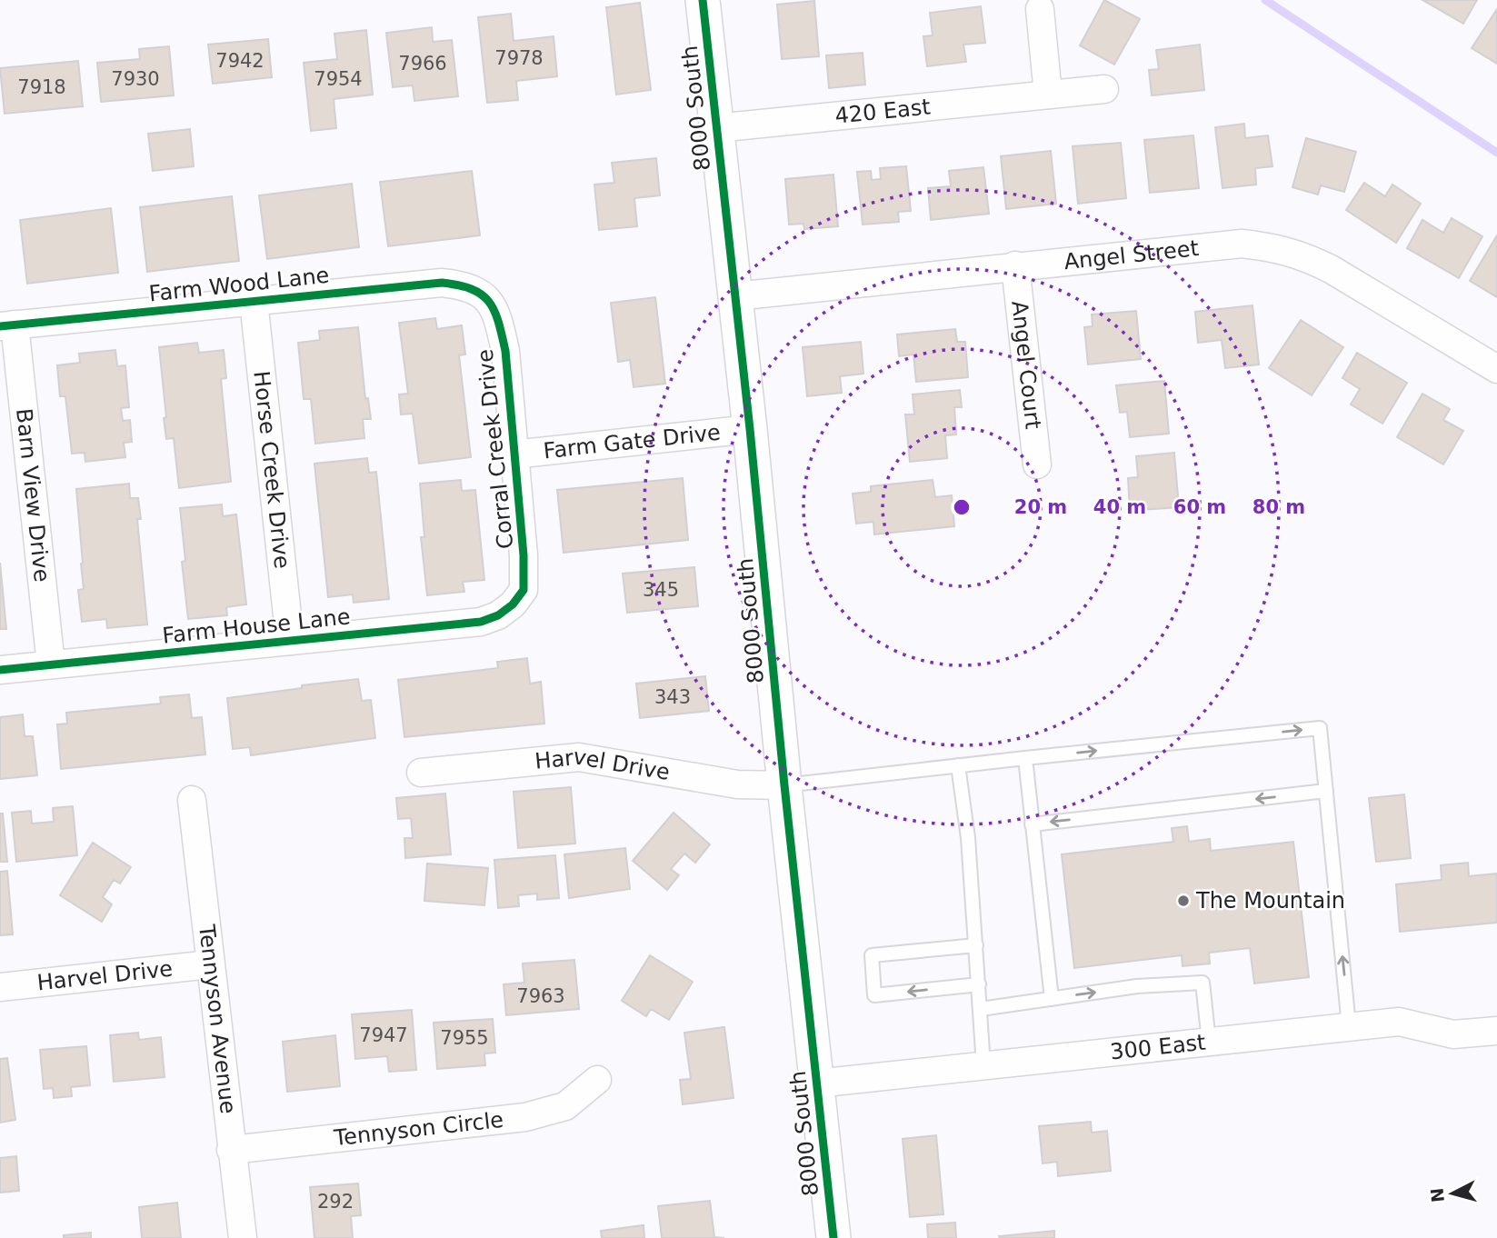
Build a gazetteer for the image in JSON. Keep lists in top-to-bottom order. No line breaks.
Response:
{"streets":{"street":["8000 South","420 East","Angel Street","Farm Wood Lane","Angel Court","Farm Gate Drive","Corral Creek Drive","Horse Creek Drive","Barn View Drive","Farm House Lane","Harvel Drive","Tennyson Avenue","300 East","Tennyson Circle"]},"crossings":[["8000 South","420 East"],["8000 South","Angel Street"],["8000 South","Farm Gate Drive"],["8000 South","Harvel Drive"],["8000 South","300 East"],["Angel Street","Angel Court"],["Farm Wood Lane","Corral Creek Drive"],["Farm Wood Lane","Horse Creek Drive"],["Farm Wood Lane","Barn View Drive"],["Farm Gate Drive","Corral Creek Drive"],["Corral Creek Drive","Farm House Lane"],["Horse Creek Drive","Farm House Lane"],["Barn View Drive","Farm House Lane"],["Harvel Drive","Tennyson Avenue"],["Tennyson Avenue","Tennyson Circle"]],"places":["The Mountain"],"house_numbers":["7978","7942","7966","7930","7954","7918","345","343","7963","7947","7955","292"],"north":"left","rings":["20 m","40 m","60 m","80 m"]}
